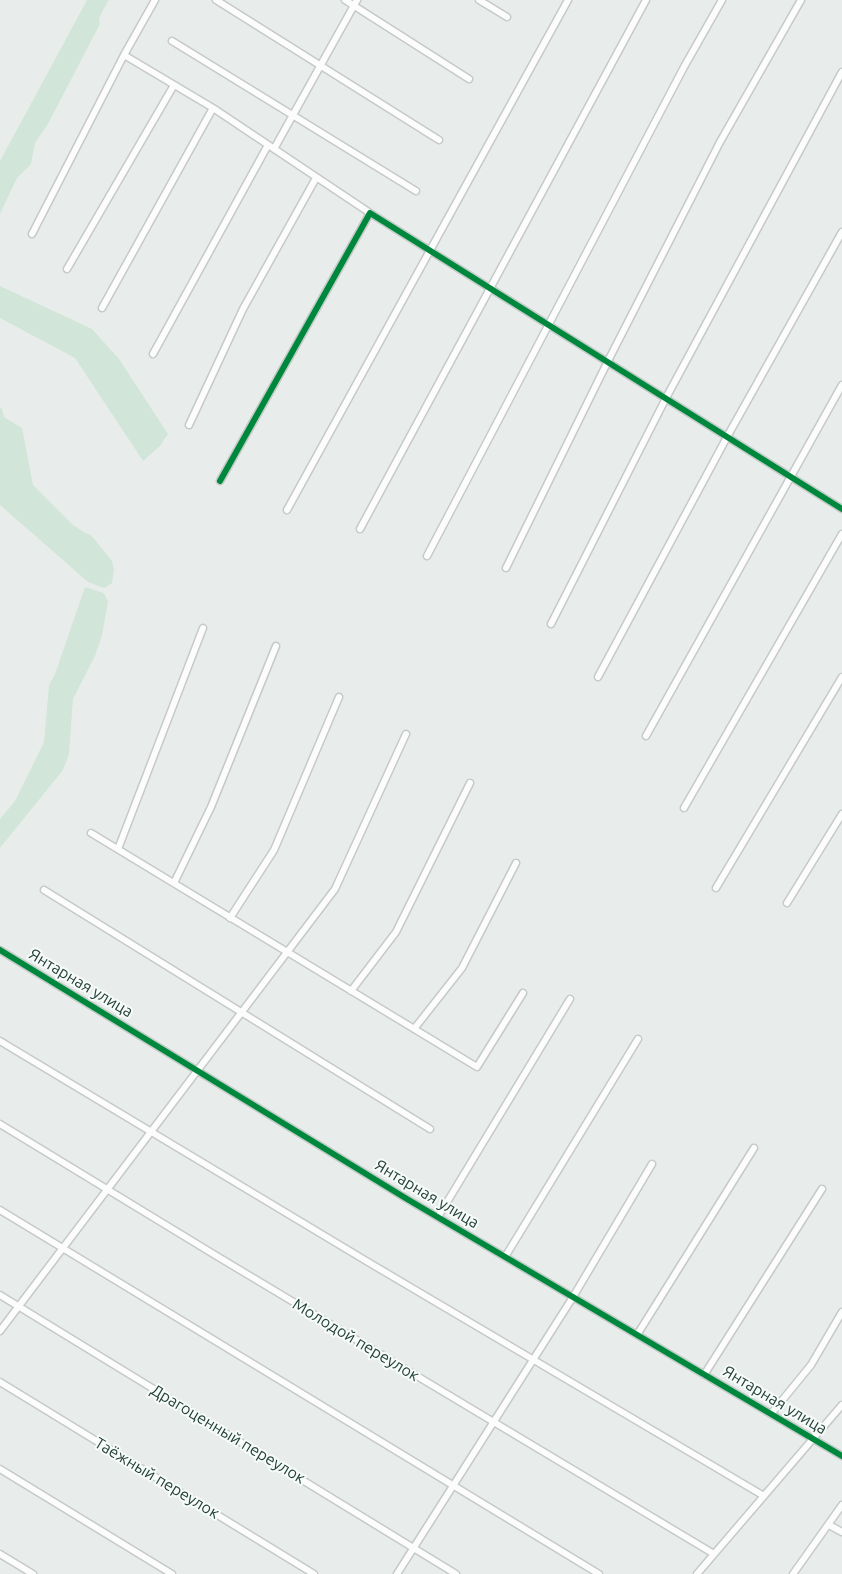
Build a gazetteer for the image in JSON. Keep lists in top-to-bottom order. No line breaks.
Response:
{"streets":{"street":["Янтарная улица","Молодой переулок","Драгоценный переулок","Таёжный переулок"]}}
